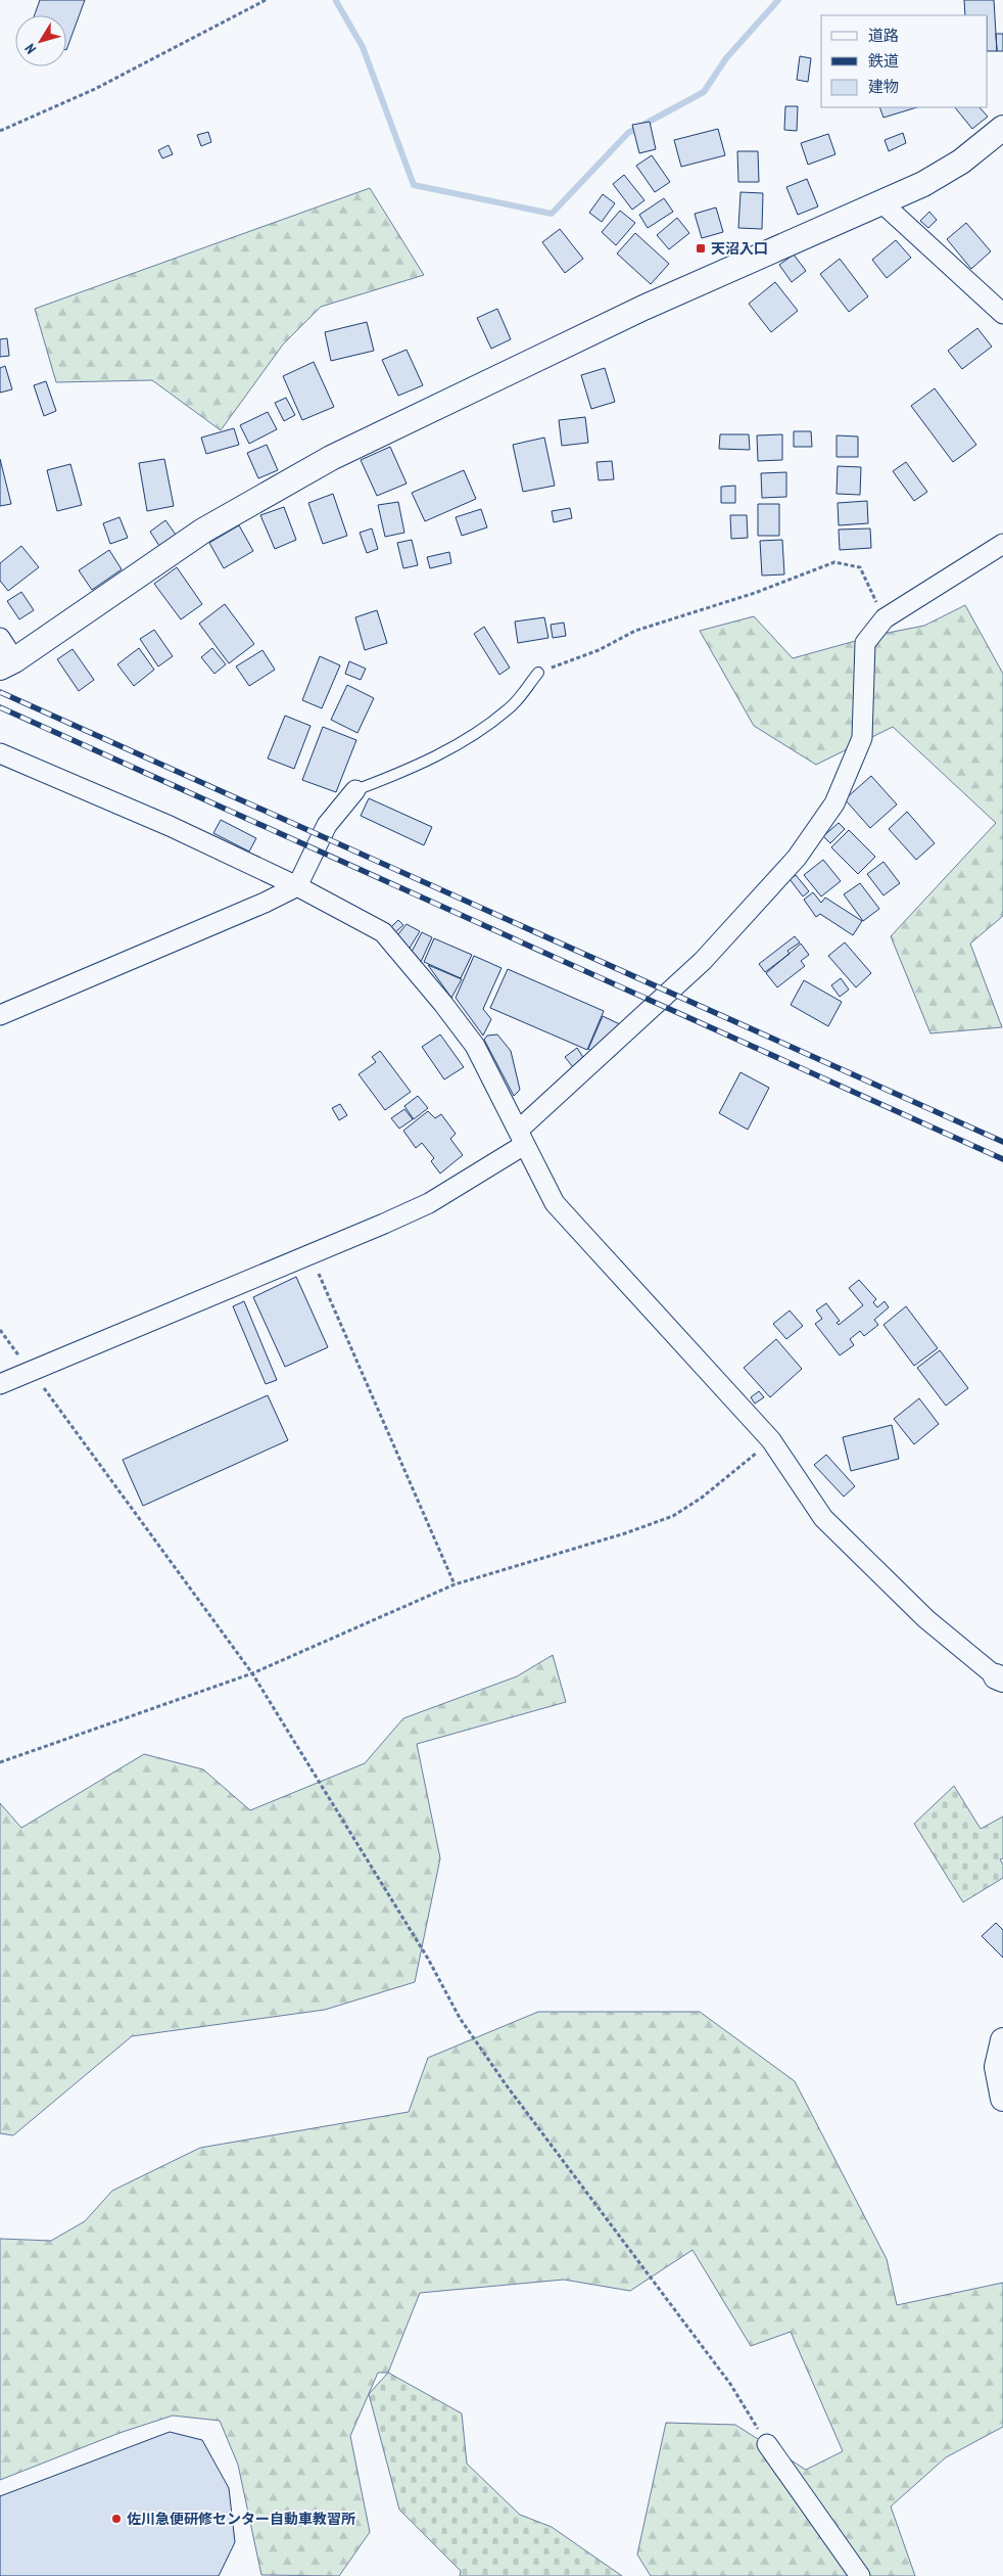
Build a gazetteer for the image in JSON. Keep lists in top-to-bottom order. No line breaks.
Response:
{"places":{"transit":["天沼入口"],"other":["佐川急便研修センター自動車教習所"]},"legend":["道路","鉄道","建物"],"north":"bottom left"}
